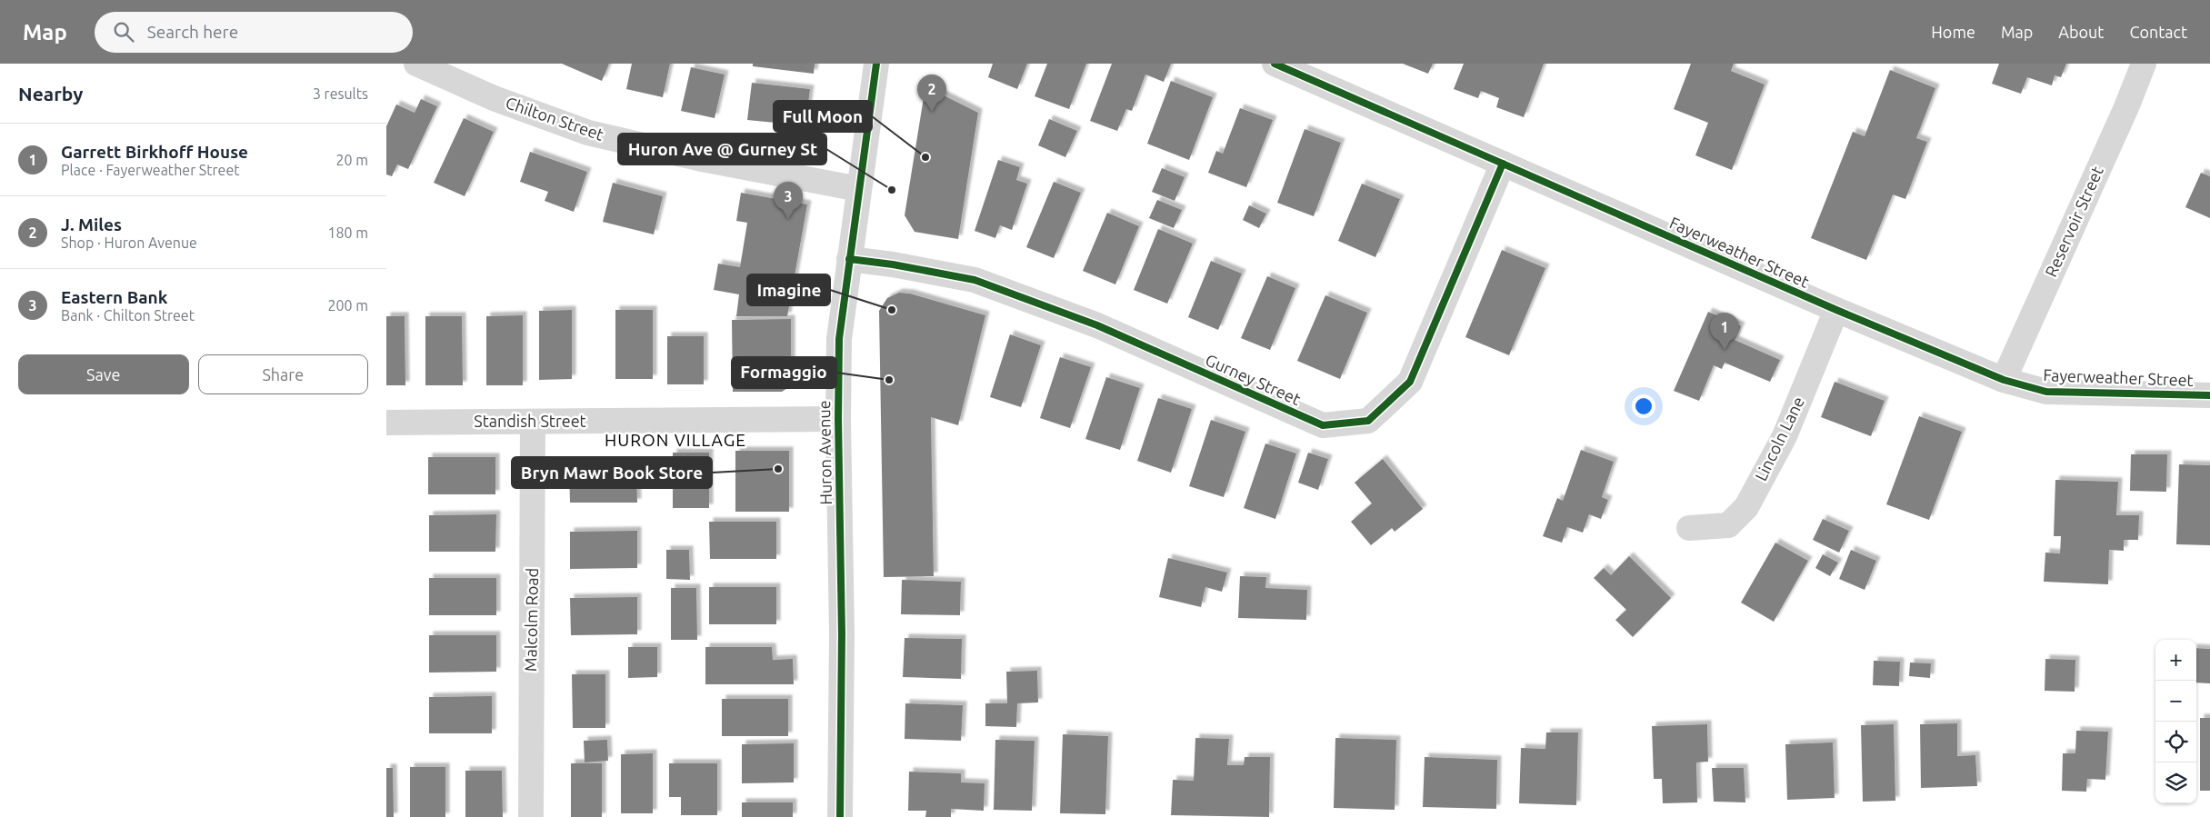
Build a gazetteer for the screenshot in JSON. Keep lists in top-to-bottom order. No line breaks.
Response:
{"streets":{"street":["Chilton Street","Reservoir Street","Fayerweather Street","Gurney Street","Standish Street","Lincoln Lane","Huron Avenue","Malcolm Road"]},"crossings":[["Chilton Street","Huron Avenue"],["Reservoir Street","Fayerweather Street"],["Fayerweather Street","Gurney Street"],["Fayerweather Street","Lincoln Lane"],["Gurney Street","Huron Avenue"],["Standish Street","Huron Avenue"],["Standish Street","Malcolm Road"]],"districts":["HURON VILLAGE"],"places":["Full Moon","Huron Ave @ Gurney St","Imagine","Formaggio","Bryn Mawr Book Store"],"page":{"header":"Map","search":"Search here","nav":["Home","Map","About","Contact"],"heading":["Nearby","3 results"],"pins":["2","3","1"],"list":[{"mark":"1","name":"Garrett Birkhoff House","note":"Place · Fayerweather Street","value":"20 m"},{"mark":"2","name":"J. Miles","note":"Shop · Huron Avenue","value":"180 m"},{"mark":"3","name":"Eastern Bank","note":"Bank · Chilton Street","value":"200 m"}],"buttons":["Save","Share"],"map_buttons":["+","−"]}}
